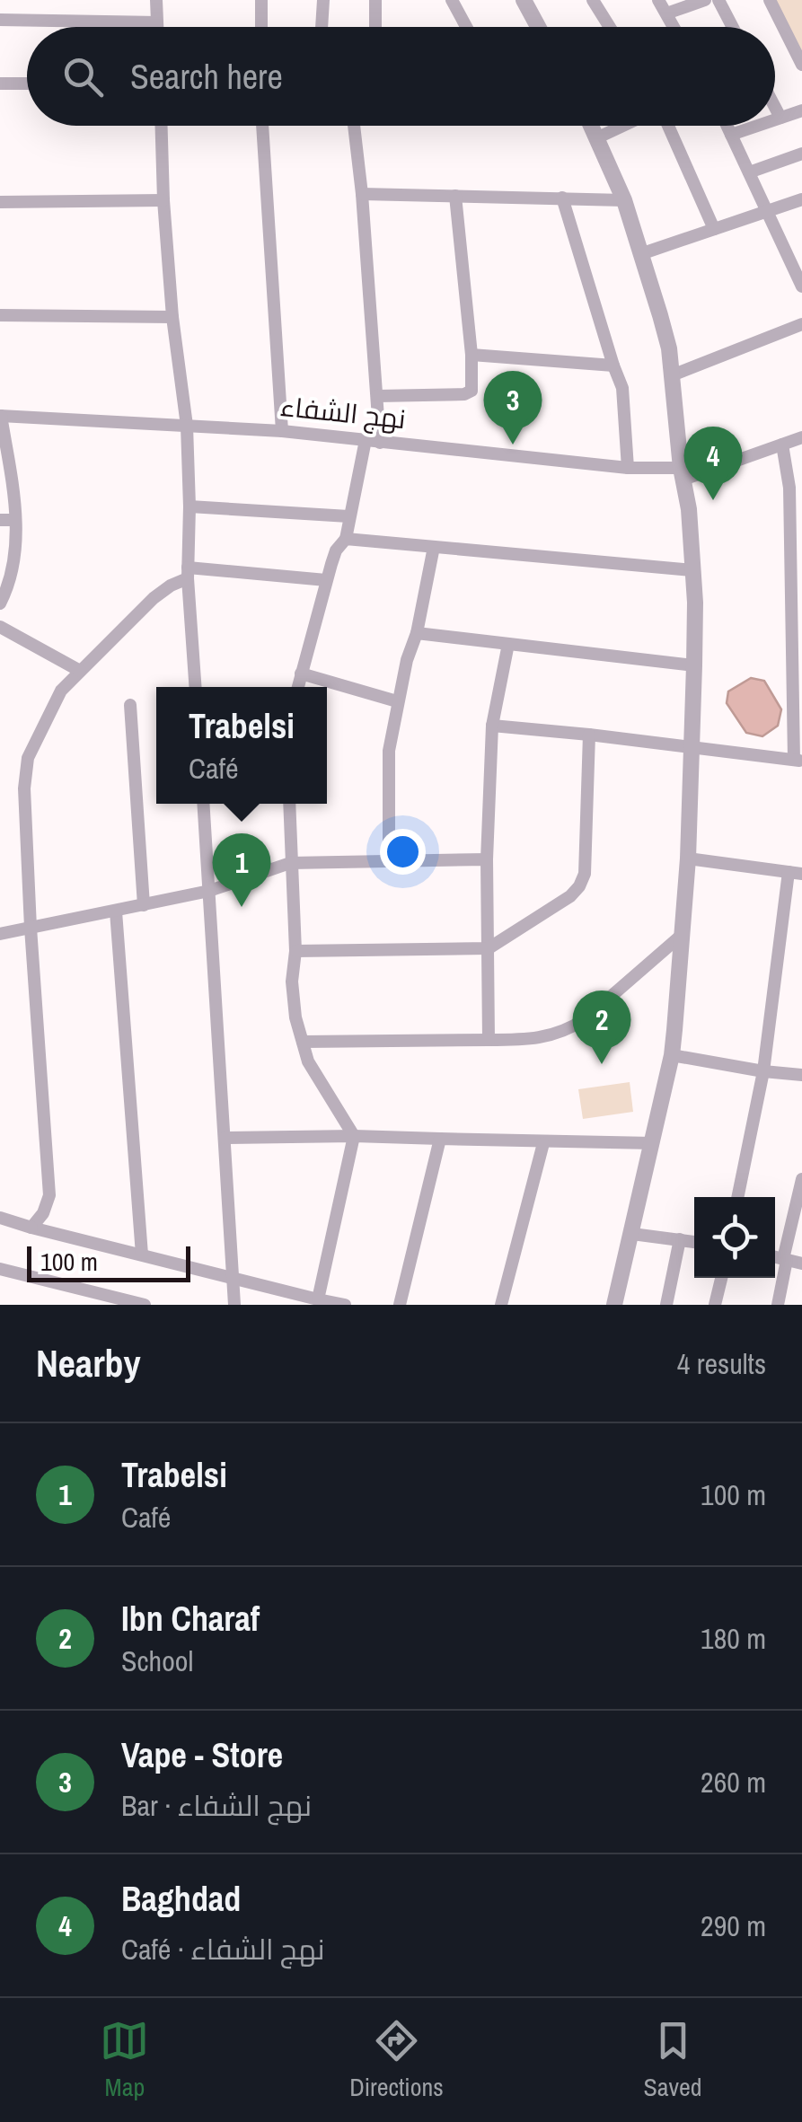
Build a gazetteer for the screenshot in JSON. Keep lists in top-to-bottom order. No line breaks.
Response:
{"streets":{"street":["نهج الشفاء"]},"scale_bar":"100 m","page":{"search":"Search here","pins":["3","4","1","2"],"popup":["Trabelsi","Café"],"scale":"100 m","heading":["Nearby","4 results"],"list":[{"mark":"1","name":"Trabelsi","note":"Café","value":"100 m"},{"mark":"2","name":"Ibn Charaf","note":"School","value":"180 m"},{"mark":"3","name":"Vape - Store","note":"Bar · نهج الشفاء","value":"260 m"},{"mark":"4","name":"Baghdad","note":"Café · نهج الشفاء","value":"290 m"}],"nav":["Map","Directions","Saved"]}}
